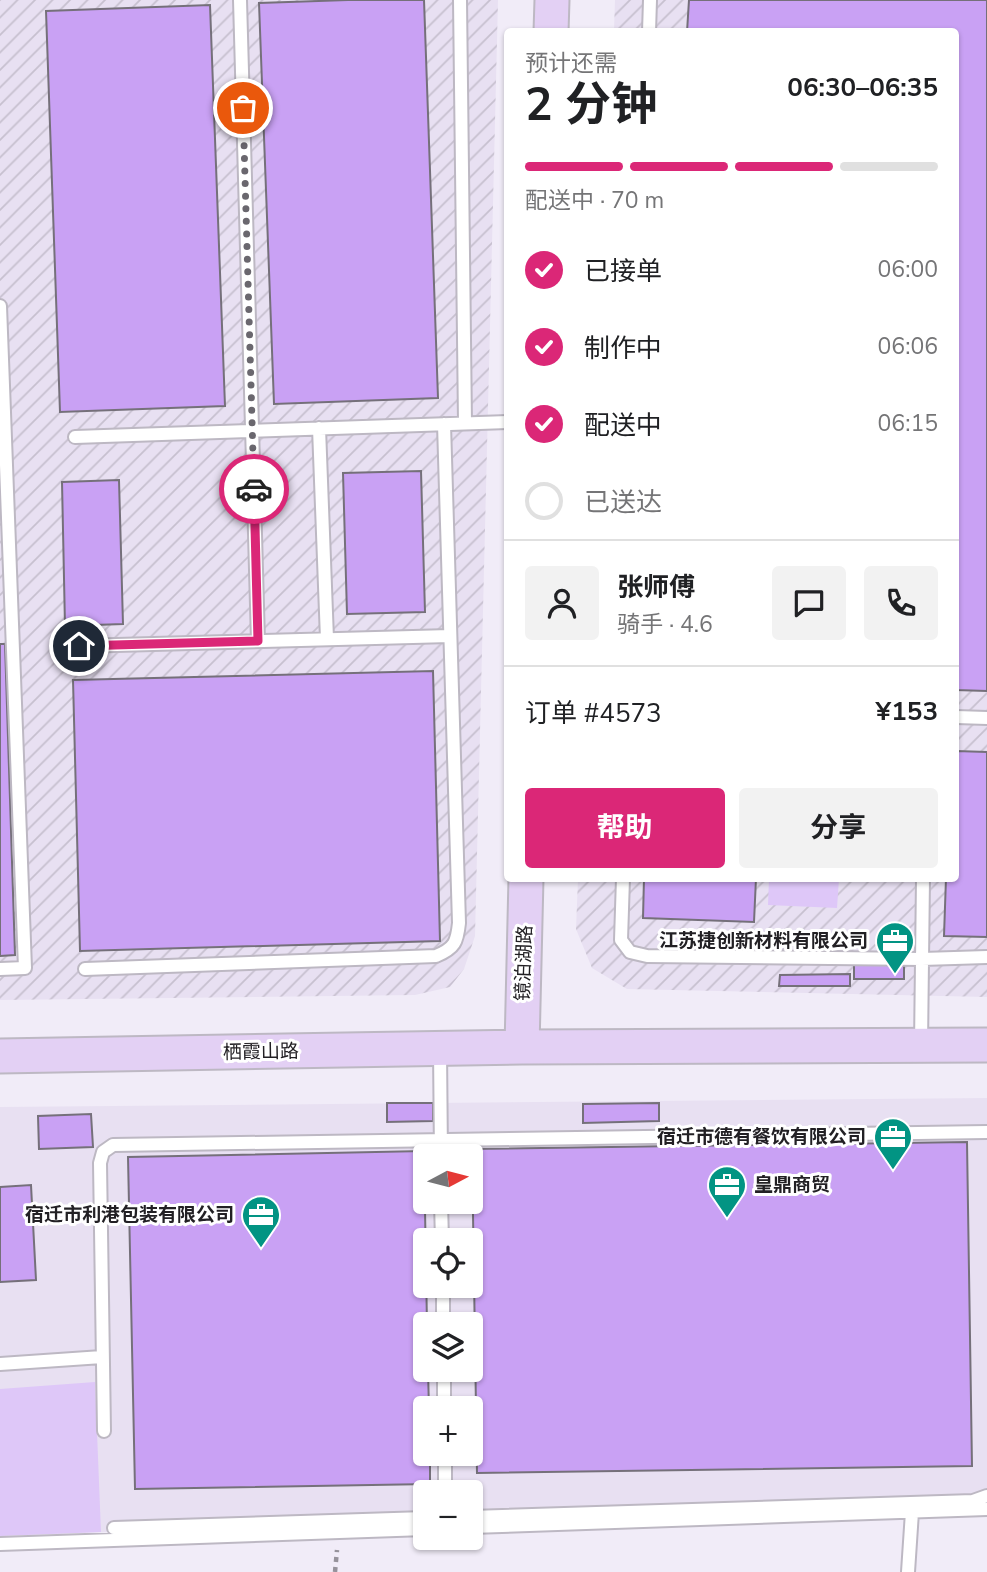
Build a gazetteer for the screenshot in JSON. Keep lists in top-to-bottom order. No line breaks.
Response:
{"streets":{"street":["镜泊湖路","栖霞山路"]},"crossings":[["镜泊湖路","栖霞山路"]],"places":{"office":["江苏捷创新材料有限公司","宿迁市德有餐饮有限公司","皇鼎商贸","宿迁市利港包装有限公司"]},"north":"right","page":{"heading":["2 分钟","预计还需","06:30–06:35"],"panel":["张师傅","骑手 · 4.6","订单 #4573","¥153"],"bar":"配送中 · 70 m","list":[["已接单","06:00"],["制作中","06:06"],["配送中","06:15"],"已送达"],"buttons":["帮助","分享"],"map_buttons":["+","−"]}}
